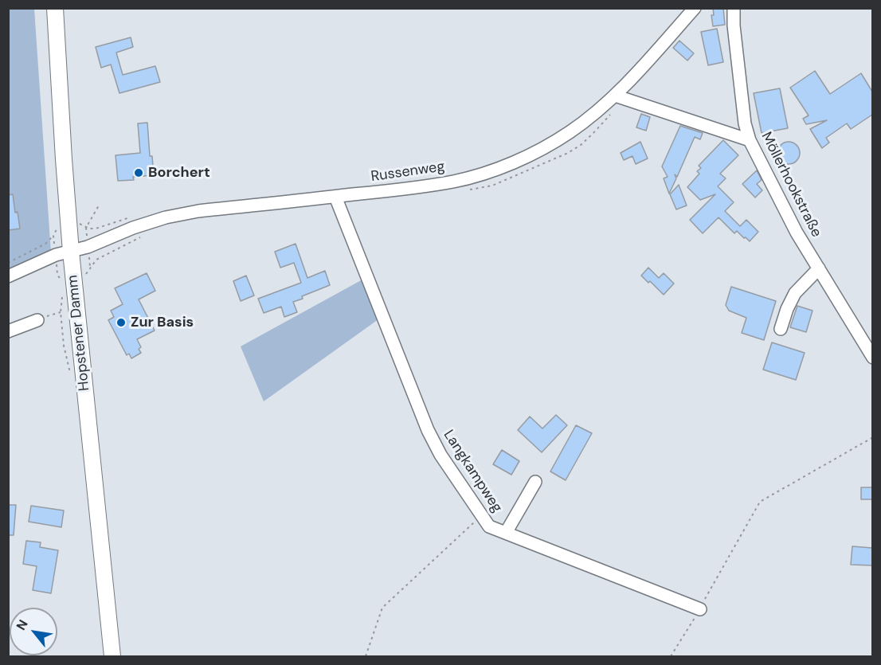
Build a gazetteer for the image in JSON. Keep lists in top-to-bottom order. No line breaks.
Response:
{"streets":{"main road":["Hopstener Damm"],"street":["Russenweg","Möllerhookstraße","Langkampweg"]},"crossings":[["Russenweg","Hopstener Damm"],["Russenweg","Langkampweg"]],"places":["Borchert","Zur Basis"],"north":"top left"}
